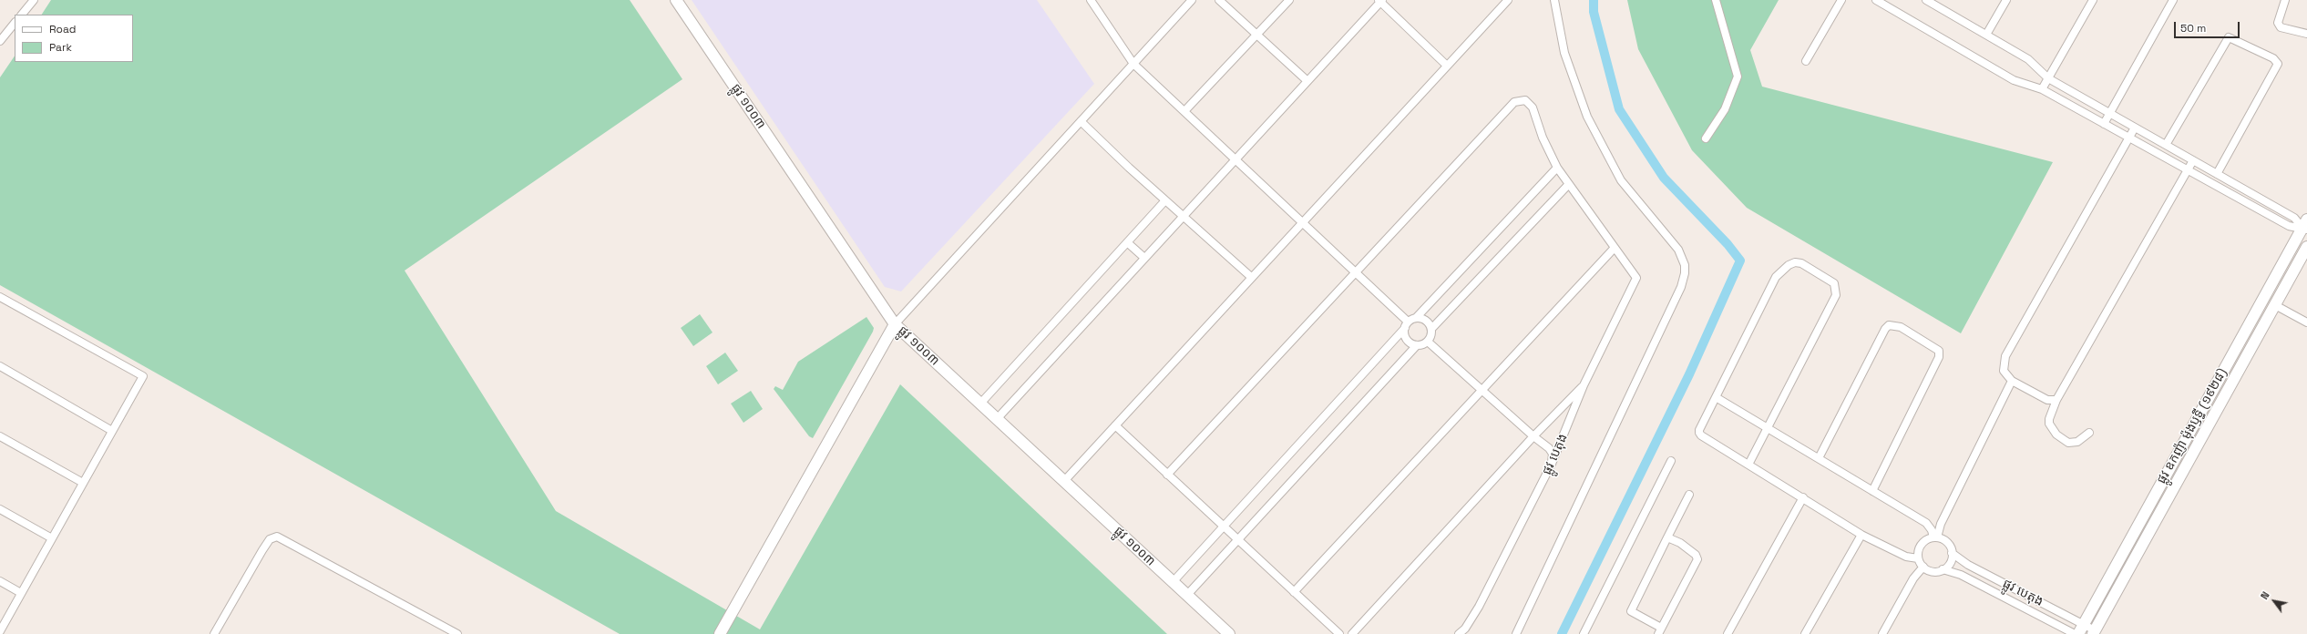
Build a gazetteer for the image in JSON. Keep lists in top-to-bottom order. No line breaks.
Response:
{"streets":{"main road":["ផ្លូវ ១០០៣","ផ្លូវ ឧកញ៉ា ម៉ុងឫទ្ធី (១៩២៨)"],"street":["ផ្លូវ បេតុង"]},"crossings":[["ផ្លូវ ឧកញ៉ា ម៉ុងឫទ្ធី (១៩២៨)","ផ្លូវ បេតុង"]],"legend":["Road","Park"],"scale_bar":"50 m","north":"top left"}
